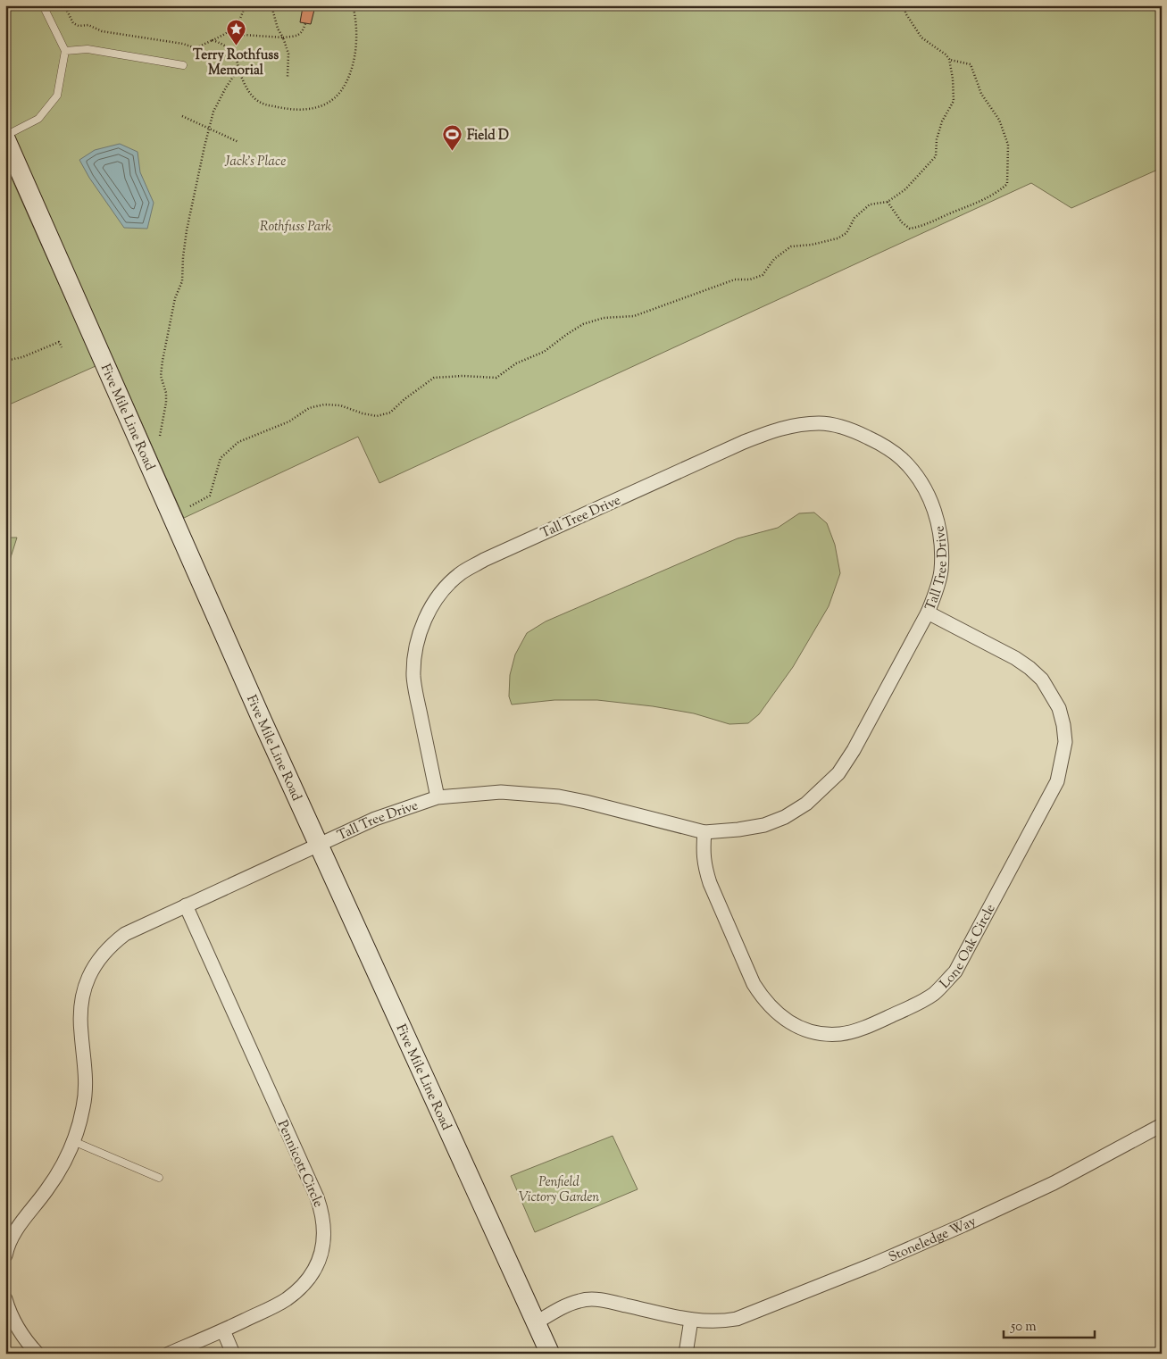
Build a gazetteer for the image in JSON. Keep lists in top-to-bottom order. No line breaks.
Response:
{"streets":{"main road":["Five Mile Line Road"],"street":["Tall Tree Drive","Lone Oak Circle","Pennicott Circle","Stoneledge Way"]},"crossings":[["Five Mile Line Road","Tall Tree Drive"],["Five Mile Line Road","Stoneledge Way"],["Tall Tree Drive","Lone Oak Circle"]],"parks":["Jack's Place","Rothfuss Park","Penfield Victory Garden"],"places":{"place":["Terry Rothfuss Memorial"],"sports":["Field D"]},"scale_bar":"50 m"}
